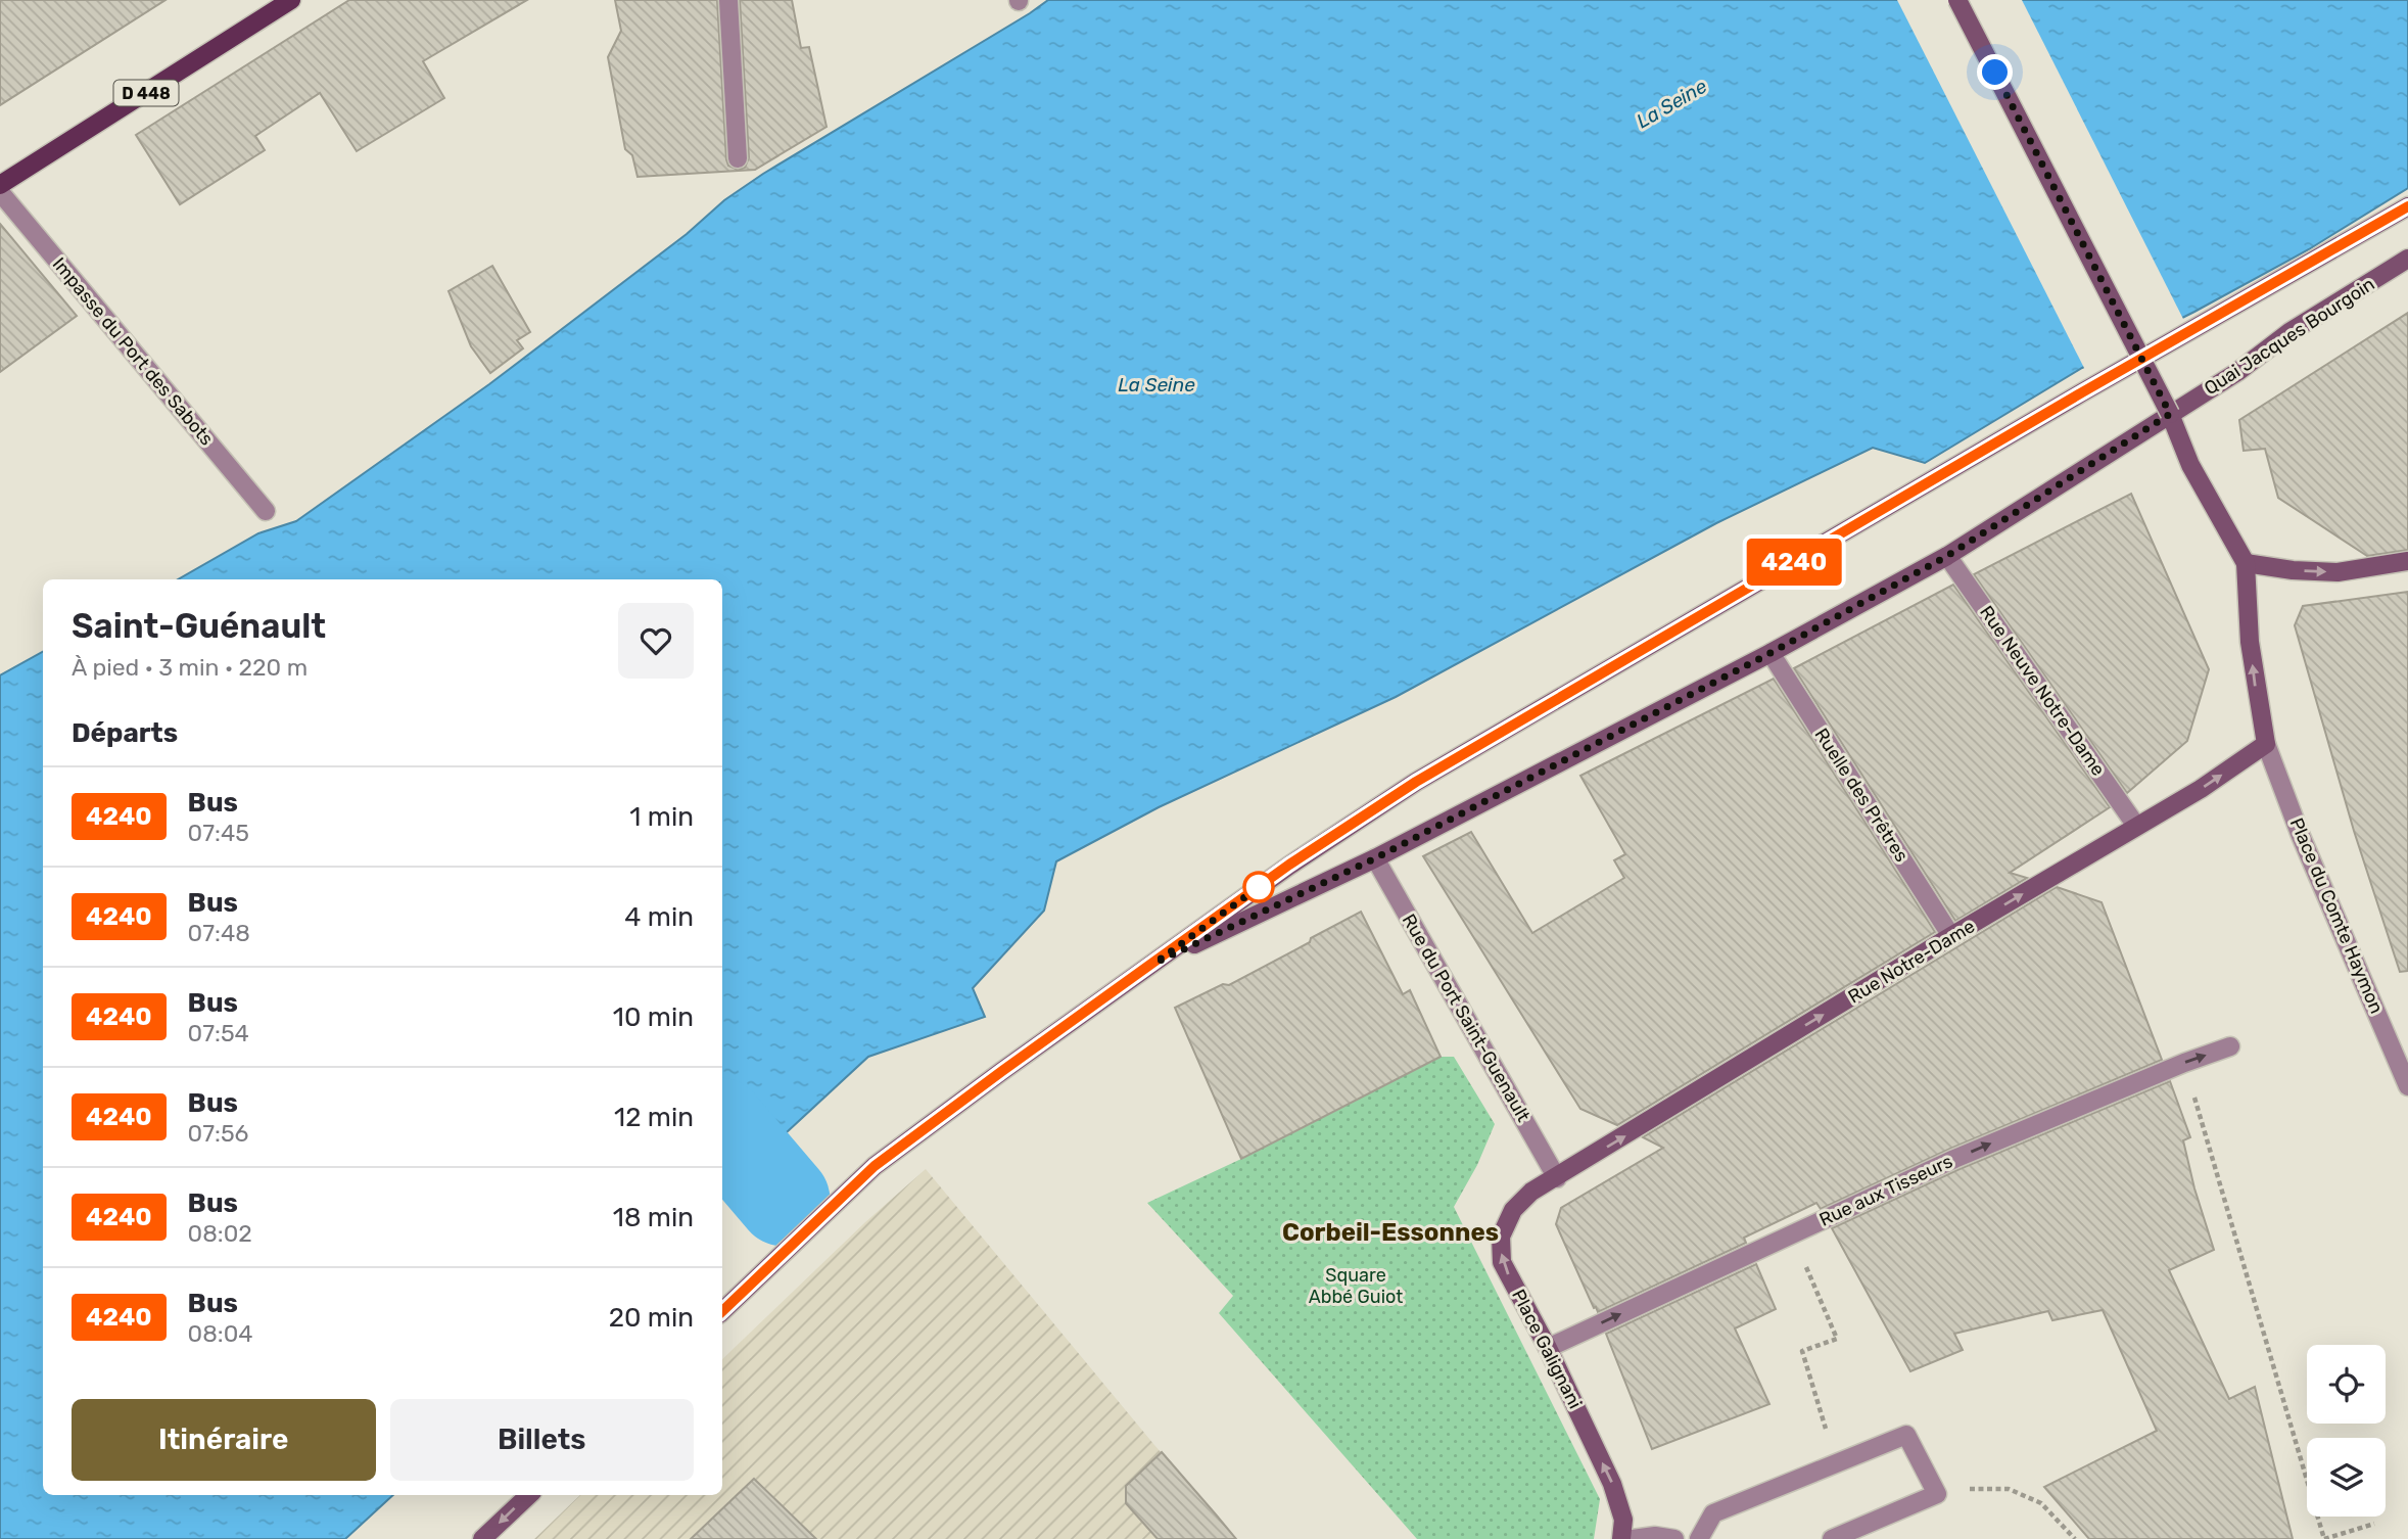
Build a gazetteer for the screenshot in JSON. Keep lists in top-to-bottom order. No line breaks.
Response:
{"streets":{"main road":["D 448","Quai Jacques Bourgoin","Rue Notre-Dame","Place Galignani"],"street":["Impasse du Port des Sabots","Rue Neuve Notre-Dame","Ruelle des Prêtres","Place du Comte Haymon","Rue du Port Saint-Guenault","Rue aux Tisseurs"]},"crossings":[["Quai Jacques Bourgoin","Rue Neuve Notre-Dame"],["Quai Jacques Bourgoin","Ruelle des Prêtres"],["Quai Jacques Bourgoin","Rue du Port Saint-Guenault"],["Rue Neuve Notre-Dame","Rue Notre-Dame"],["Ruelle des Prêtres","Rue Notre-Dame"],["Place du Comte Haymon","Rue Notre-Dame"],["Rue Notre-Dame","Rue du Port Saint-Guenault"],["Rue Notre-Dame","Place Galignani"],["Rue du Port Saint-Guenault","Place Galignani"],["Rue aux Tisseurs","Place Galignani"]],"one_way":["Rue Notre-Dame","Rue aux Tisseurs","Place Galignani"],"districts":["Corbeil-Essonnes"],"water":["La Seine"],"parks":["Square Abbé Guiot"],"lines":["bus line 4240"],"page":{"on_map":"4240","heading":[["Saint-Guénault","À pied · 3 min · 220 m"],"Départs"],"list":[{"mark":"4240","name":"Bus","note":"07:45","value":"1 min"},{"mark":"4240","name":"Bus","note":"07:48","value":"4 min"},{"mark":"4240","name":"Bus","note":"07:54","value":"10 min"},{"mark":"4240","name":"Bus","note":"07:56","value":"12 min"},{"mark":"4240","name":"Bus","note":"08:02","value":"18 min"},{"mark":"4240","name":"Bus","note":"08:04","value":"20 min"}],"buttons":["Itinéraire","Billets"]}}
